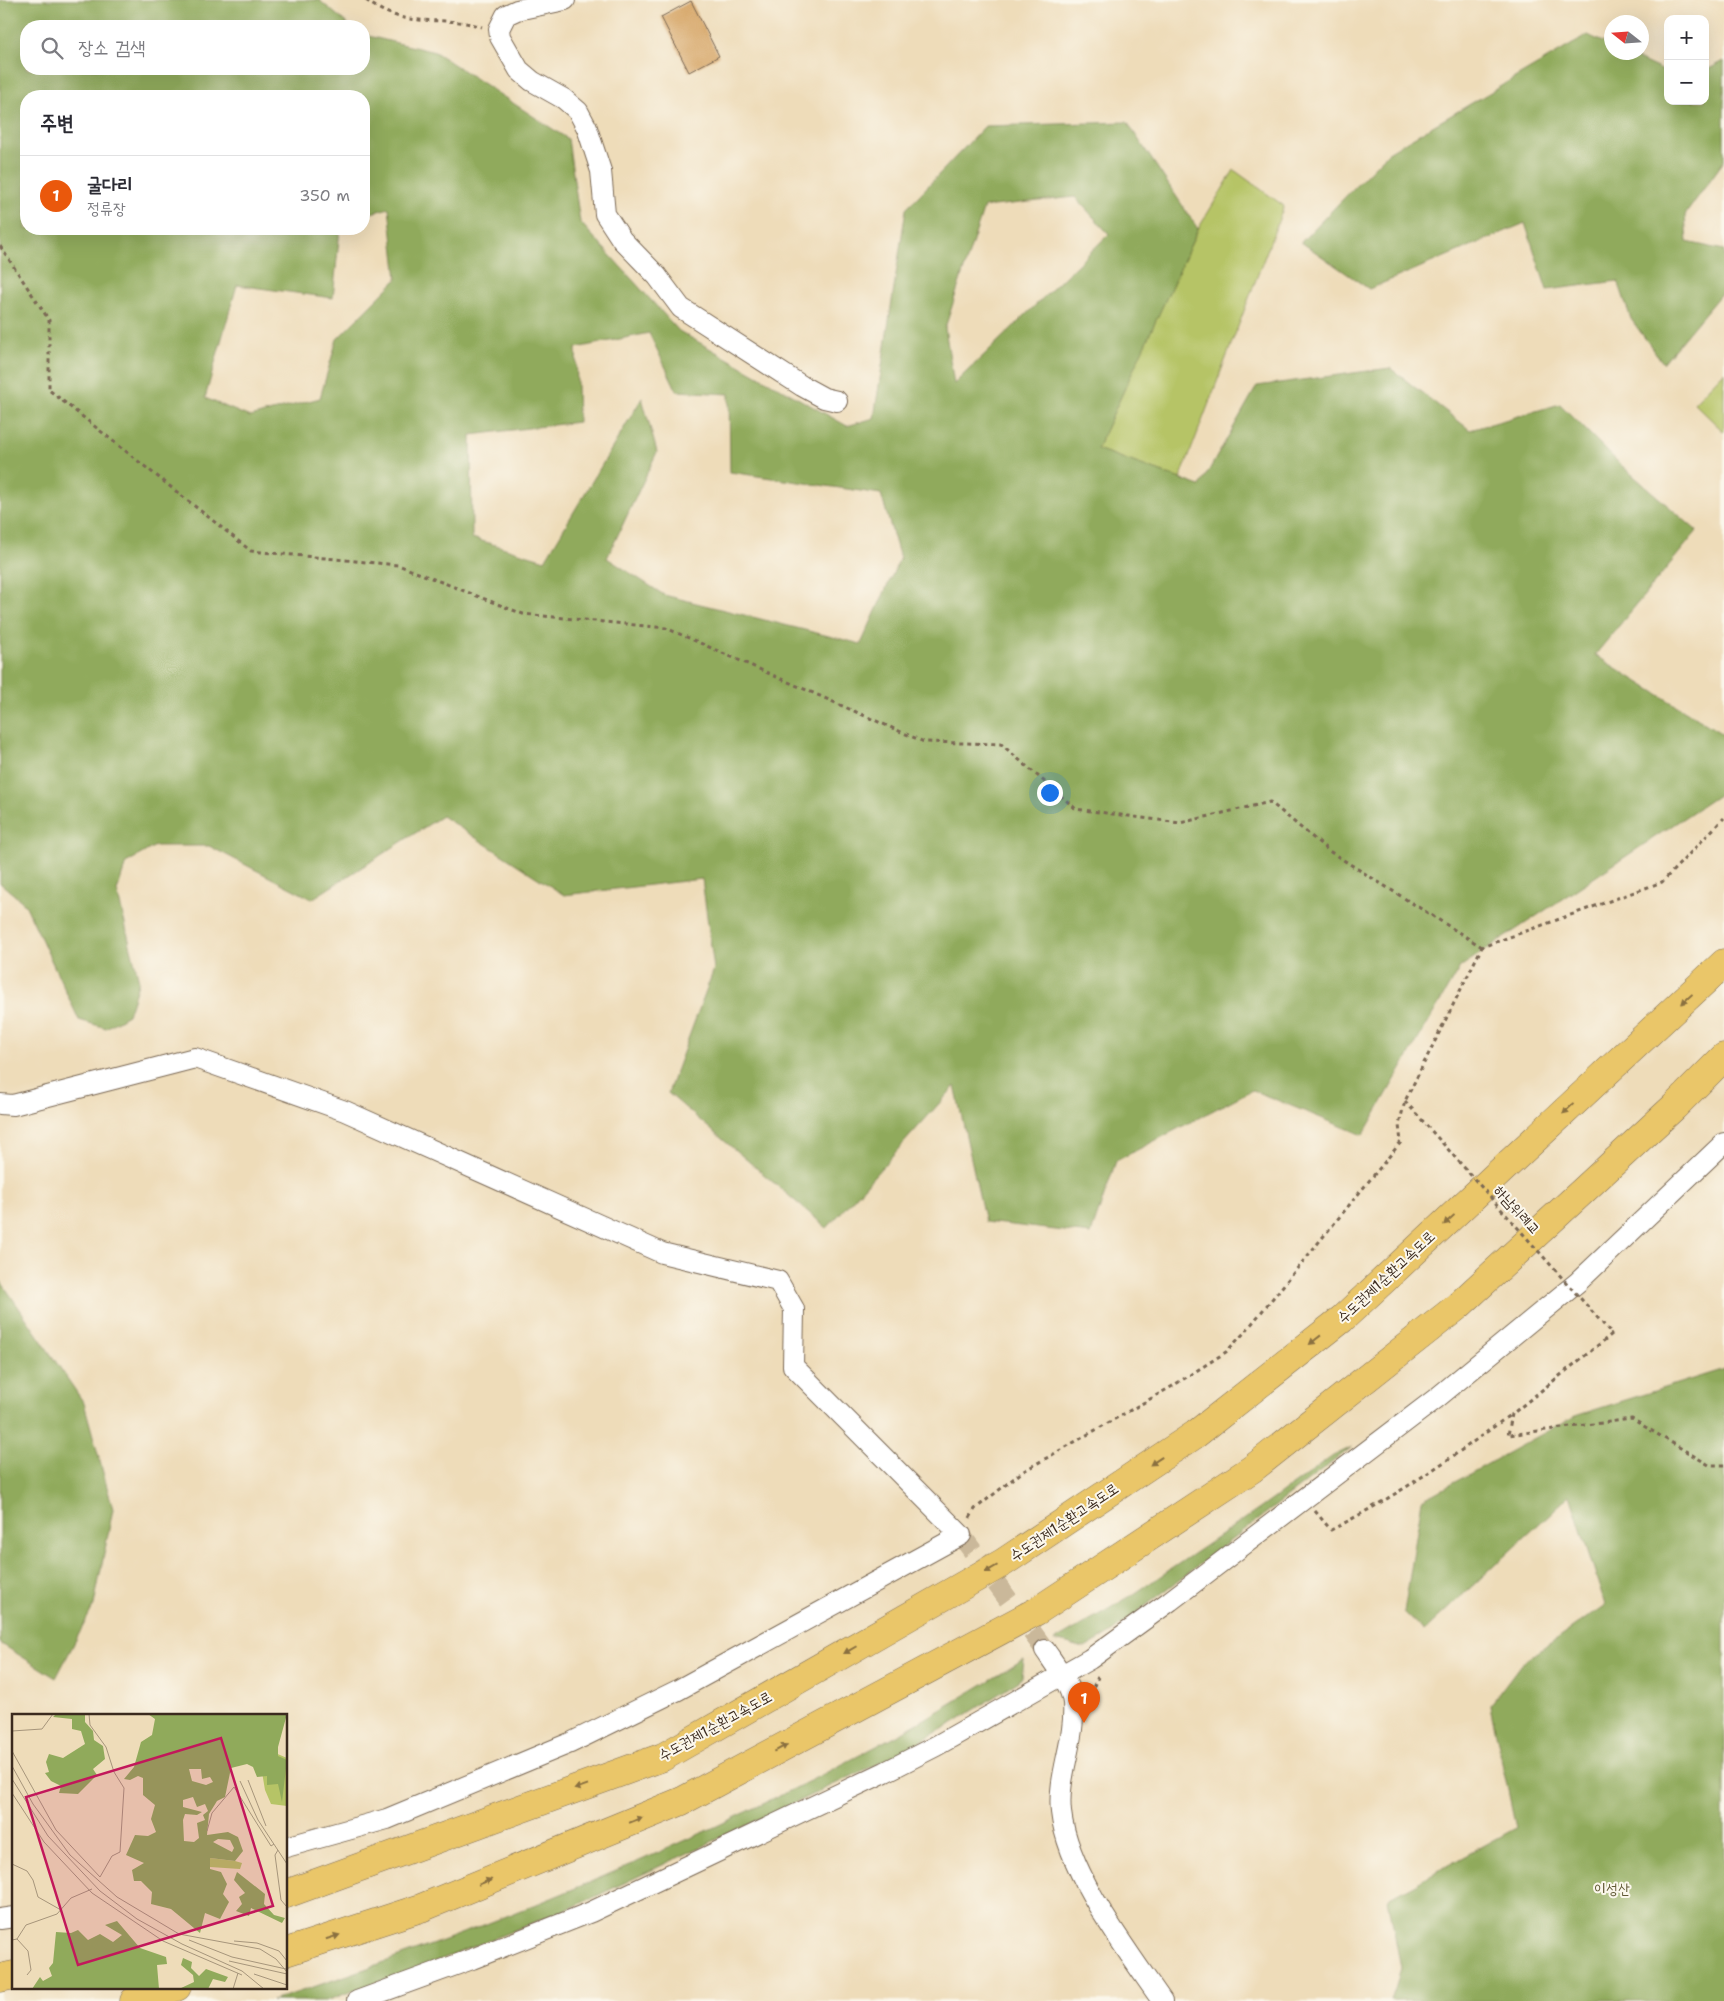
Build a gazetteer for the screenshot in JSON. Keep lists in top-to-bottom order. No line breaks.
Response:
{"streets":{"highway":["수도권제1순환고속도로"],"path":["하남위례교"]},"parks":["이성산"],"north":"left","page":{"map_buttons":["+","−"],"search":"장소 검색","heading":"주변","list":[{"mark":"1","name":"굴다리","note":"정류장","value":"350 m"}],"pins":"1"}}
